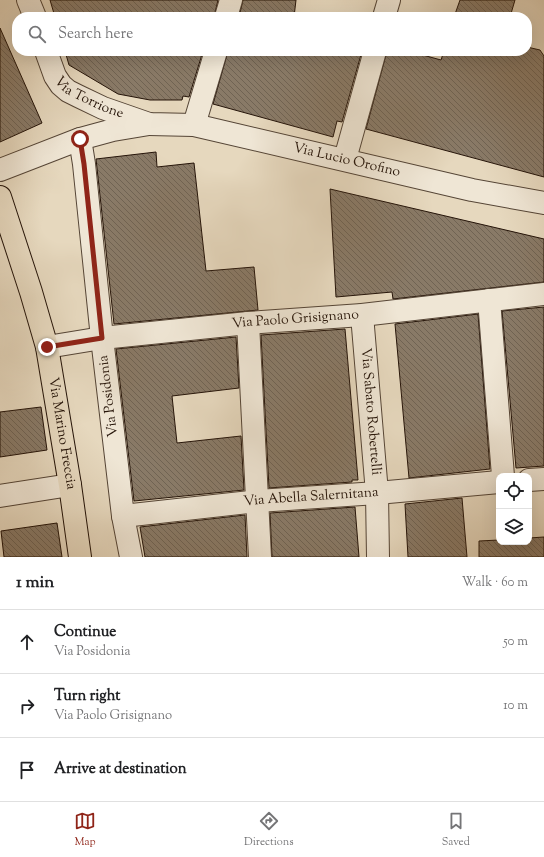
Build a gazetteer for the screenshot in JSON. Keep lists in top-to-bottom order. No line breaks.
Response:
{"streets":{"main road":["Via Marino Freccia"],"street":["Via Torrione","Via Lucio Orofino","Via Paolo Grisignano","Via Posidonia","Via Sabato Robertelli","Via Abella Salernitana"]},"crossings":[["Via Torrione","Via Lucio Orofino"],["Via Paolo Grisignano","Via Posidonia"],["Via Paolo Grisignano","Via Sabato Robertelli"],["Via Paolo Grisignano","Via Marino Freccia"],["Via Posidonia","Via Abella Salernitana"],["Via Sabato Robertelli","Via Abella Salernitana"]],"page":{"search":"Search here","heading":["1 min","Walk · 60 m"],"list":[["Continue","Via Posidonia","50 m"],["Turn right","Via Paolo Grisignano","10 m"],"Arrive at destination"],"nav":["Map","Directions","Saved"]}}
